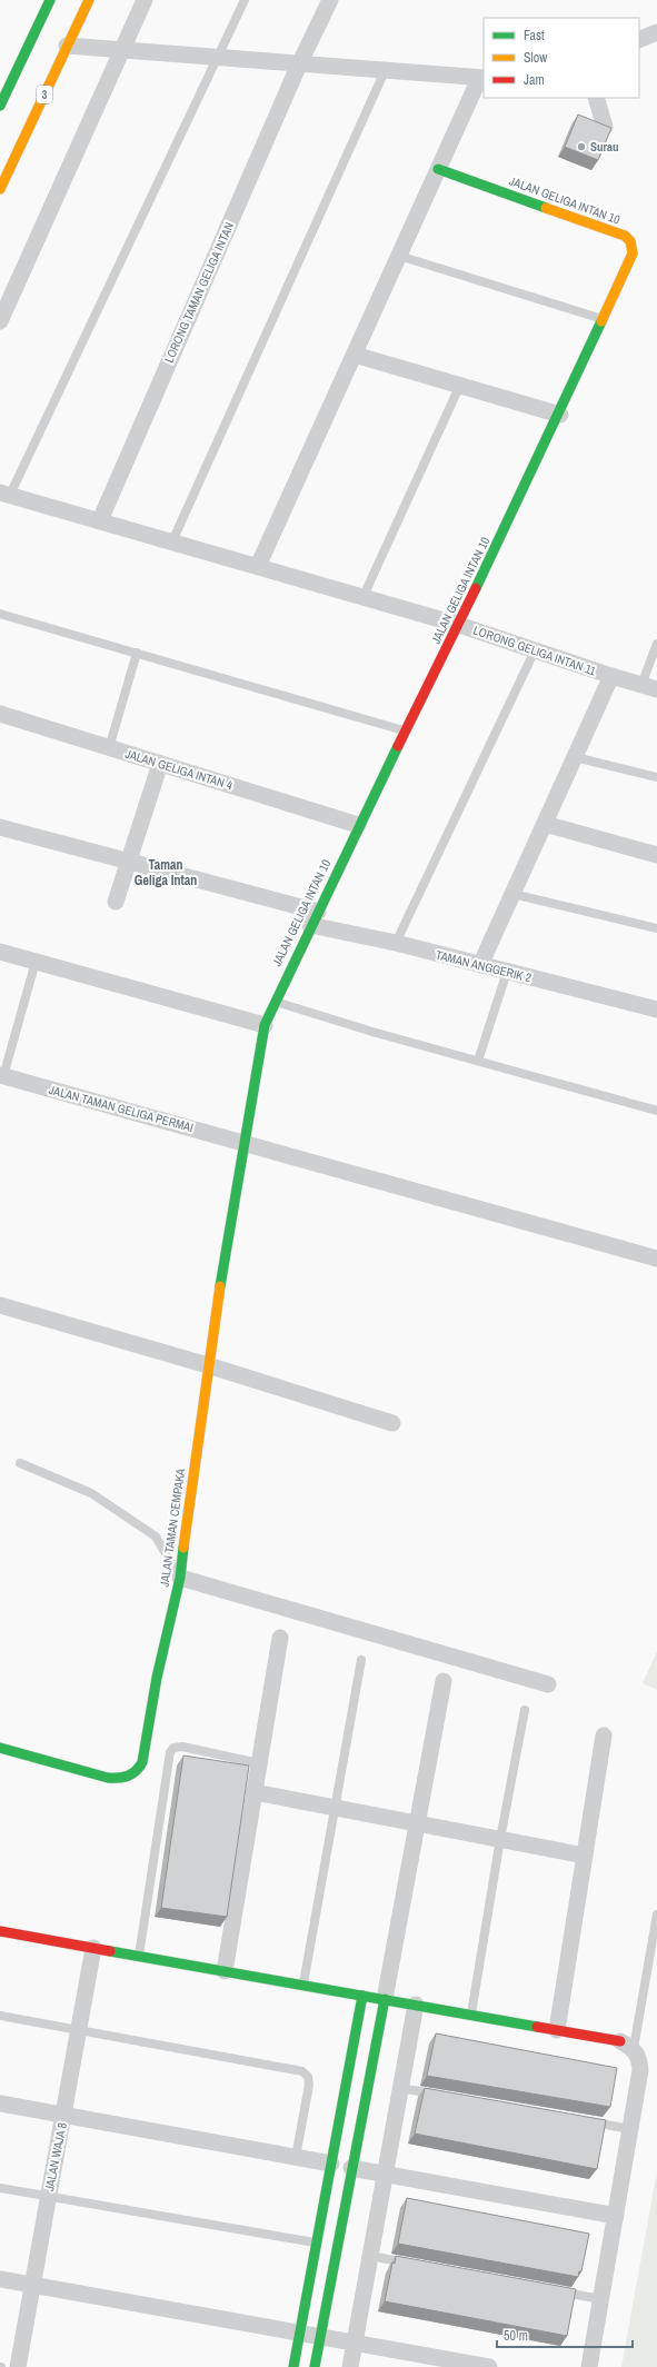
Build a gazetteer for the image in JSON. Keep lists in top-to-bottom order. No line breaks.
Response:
{"streets":{"main road":["3","JALAN GELIGA INTAN 10","JALAN TAMAN CEMPAKA"],"street":["LORONG TAMAN GELIGA INTAN","LORONG GELIGA INTAN 11","JALAN GELIGA INTAN 4","TAMAN ANGGERIK 2","JALAN TAMAN GELIGA PERMAI","JALAN WAJA 8"]},"crossings":[["JALAN GELIGA INTAN 10","LORONG GELIGA INTAN 11"],["JALAN GELIGA INTAN 10","JALAN GELIGA INTAN 4"],["JALAN GELIGA INTAN 10","TAMAN ANGGERIK 2"],["JALAN GELIGA INTAN 10","JALAN TAMAN GELIGA PERMAI"],["JALAN GELIGA INTAN 10","JALAN TAMAN CEMPAKA"],["LORONG TAMAN GELIGA INTAN","LORONG GELIGA INTAN 11"],["JALAN TAMAN GELIGA PERMAI","JALAN TAMAN CEMPAKA"]],"districts":["Taman Geliga Intan"],"places":["Surau"],"legend":["Fast","Slow","Jam"],"scale_bar":"50 m"}
